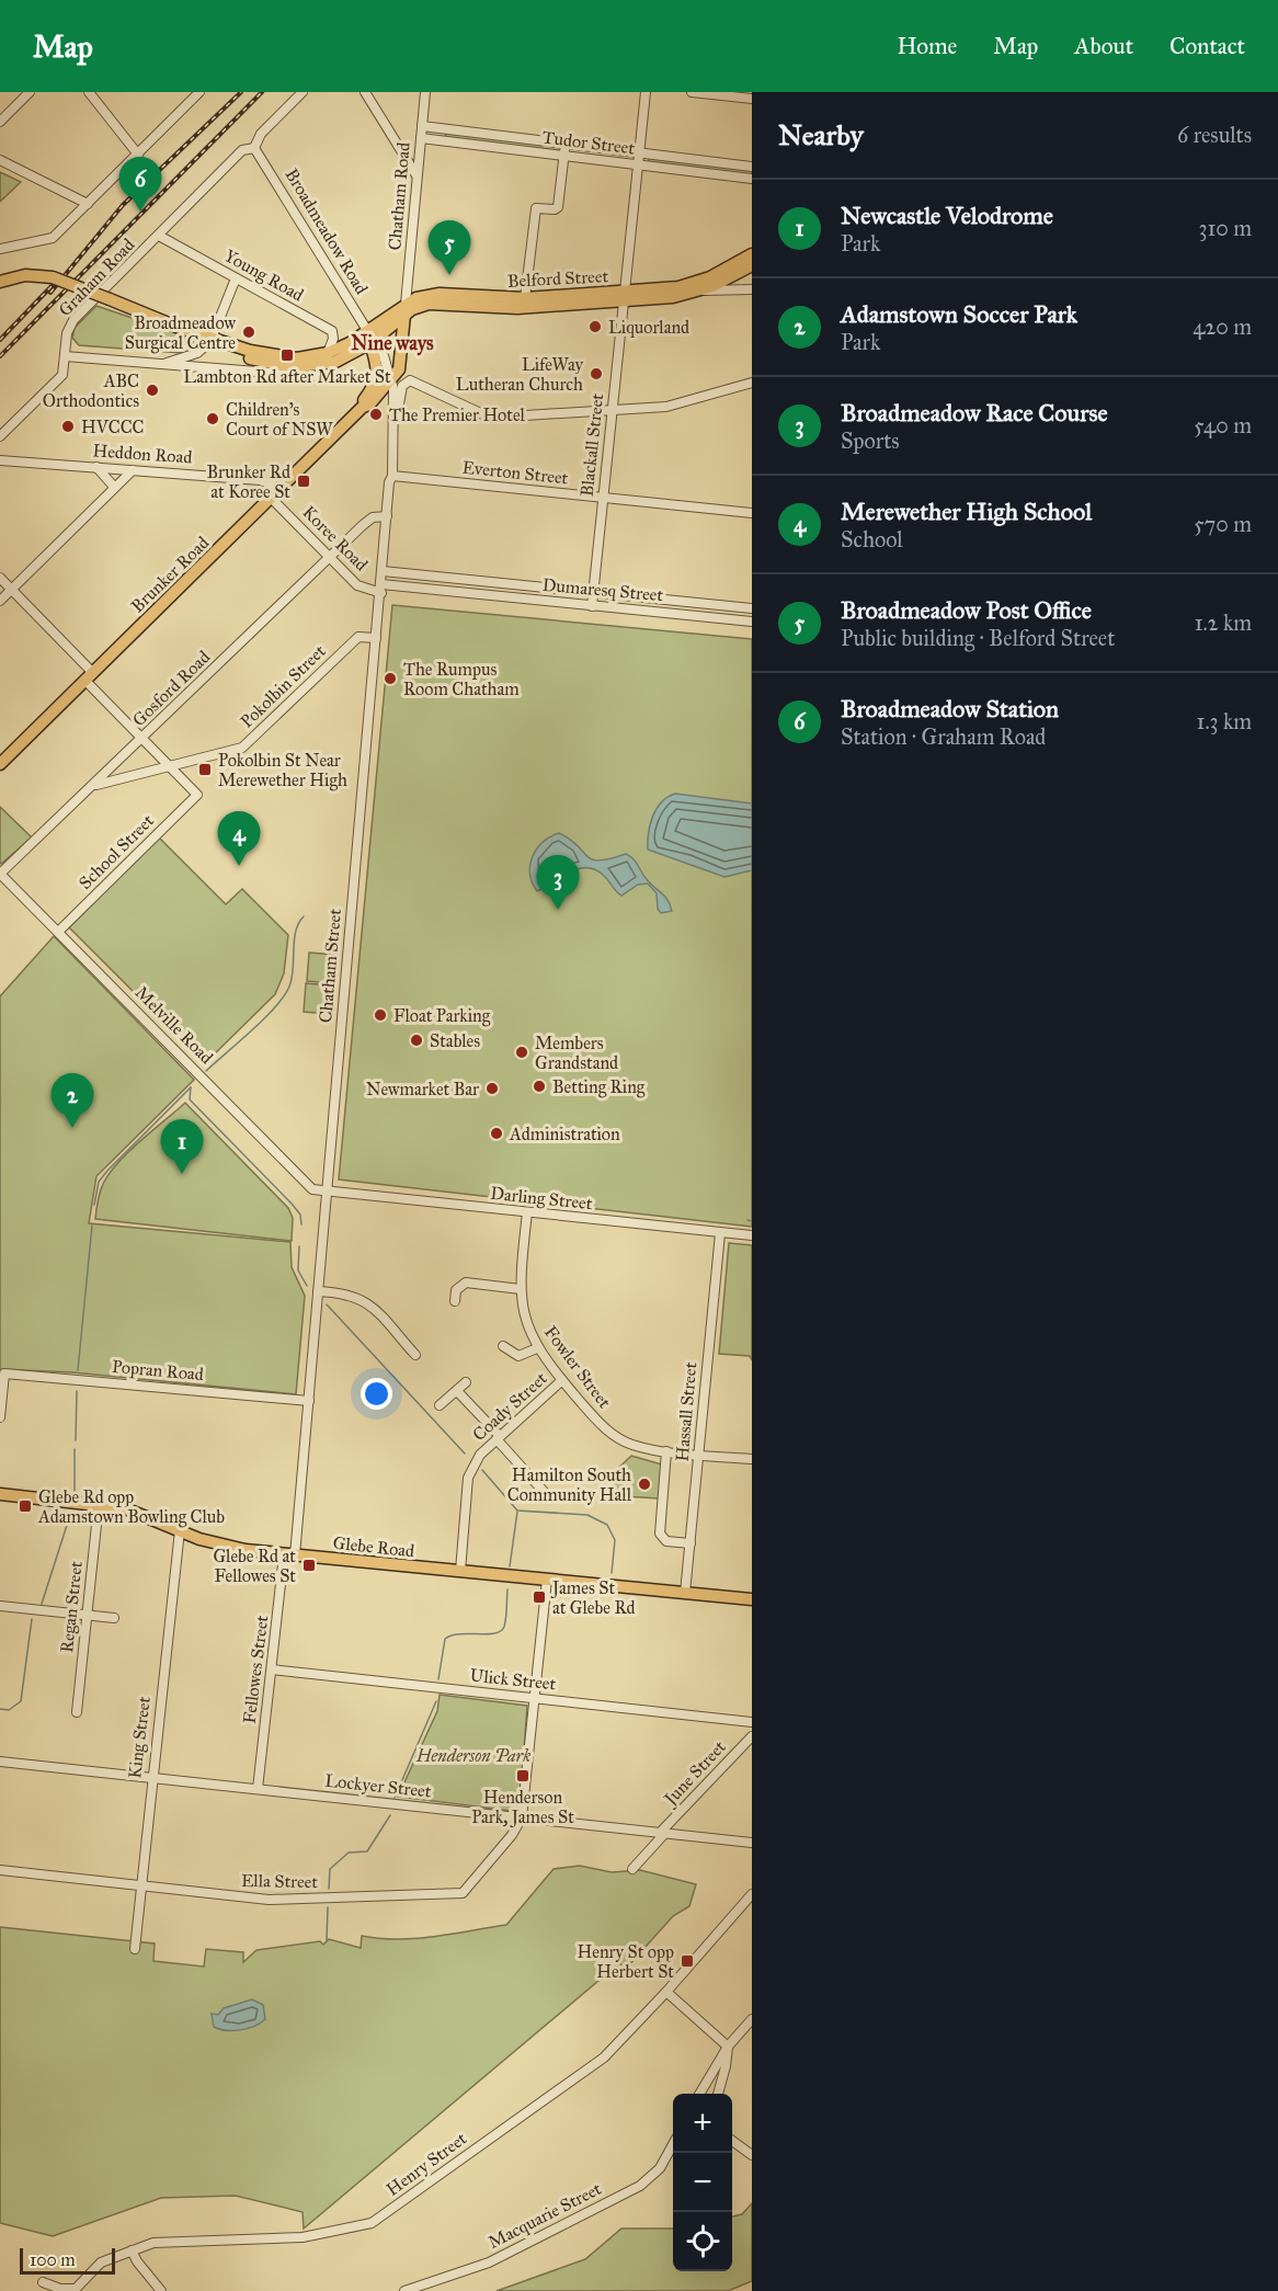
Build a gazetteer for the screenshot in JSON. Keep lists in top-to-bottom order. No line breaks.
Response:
{"streets":{"main road":["Belford Street","Brunker Road","Chatham Street","Glebe Road"],"street":["Tudor Street","Chatham Road","Broadmeadow Road","Young Road","Graham Road","Blackall Street","Heddon Road","Everton Street","Koree Road","Dumaresq Street","Pokolbin Street","Gosford Road","School Street","Melville Road","Darling Street","Fowler Street","Popran Road","Coady Street","Hassall Street","Regan Street","Fellowes Street","Ulick Street","King Street","June Street","Lockyer Street","Ella Street","Henry Street","Macquarie Street"]},"crossings":[["Tudor Street","Chatham Road"],["Tudor Street","Blackall Street"],["Chatham Road","Belford Street"],["Chatham Road","Chatham Street"],["Broadmeadow Road","Graham Road"],["Broadmeadow Road","Belford Street"],["Broadmeadow Road","Chatham Street"],["Young Road","Graham Road"],["Belford Street","Blackall Street"],["Belford Street","Chatham Street"],["Blackall Street","Everton Street"],["Blackall Street","Dumaresq Street"],["Heddon Road","Brunker Road"],["Everton Street","Chatham Street"],["Koree Road","Brunker Road"],["Koree Road","Dumaresq Street"],["Koree Road","Gosford Road"],["Koree Road","Chatham Street"],["Brunker Road","Chatham Street"],["Dumaresq Street","Chatham Street"],["Pokolbin Street","Gosford Road"],["Pokolbin Street","School Street"],["Pokolbin Street","Chatham Street"],["Gosford Road","Chatham Street"],["Gosford Road","Melville Road"],["School Street","Melville Road"],["Chatham Street","Melville Road"],["Chatham Street","Darling Street"],["Chatham Street","Popran Road"],["Chatham Street","Glebe Road"],["Chatham Street","Fellowes Street"],["Melville Road","Darling Street"],["Darling Street","Fowler Street"],["Darling Street","Hassall Street"],["Fowler Street","Coady Street"],["Fowler Street","Hassall Street"],["Coady Street","Glebe Road"],["Hassall Street","Glebe Road"],["Glebe Road","Regan Street"],["Glebe Road","Fellowes Street"],["Glebe Road","King Street"],["Fellowes Street","Ulick Street"],["Fellowes Street","Lockyer Street"],["King Street","Lockyer Street"],["King Street","Ella Street"],["June Street","Lockyer Street"],["Lockyer Street","Ella Street"]],"districts":["Nine ways"],"parks":["Henderson Park"],"places":{"other":["Liquorland","Broadmeadow Surgical Centre","LifeWay Lutheran Church","ABC Orthodontics","The Premier Hotel","Children's Court of NSW","HVCCC","The Rumpus Room Chatham","Float Parking","Stables","Members Grandstand","Betting Ring","Newmarket Bar","Administration","Hamilton South Community Hall"],"transit":["Lambton Rd after Market St","Brunker Rd at Koree St","Pokolbin St Near Merewether High","Glebe Rd opp Adamstown Bowling Club","Glebe Rd at Fellowes St","James St at Glebe Rd","Henderson Park, James St","Henry St opp Herbert St"]},"scale_bar":"100 m","page":{"header":"Map","nav":["Home","Map","About","Contact"],"heading":["Nearby","6 results"],"pins":["6","5","4","3","2","1"],"list":[{"mark":"1","name":"Newcastle Velodrome","note":"Park","value":"310 m"},{"mark":"2","name":"Adamstown Soccer Park","note":"Park","value":"420 m"},{"mark":"3","name":"Broadmeadow Race Course","note":"Sports","value":"540 m"},{"mark":"4","name":"Merewether High School","note":"School","value":"570 m"},{"mark":"5","name":"Broadmeadow Post Office","note":"Public building · Belford Street","value":"1.2 km"},{"mark":"6","name":"Broadmeadow Station","note":"Station · Graham Road","value":"1.3 km"}],"map_buttons":["+","−"],"scale":"100 m"}}
